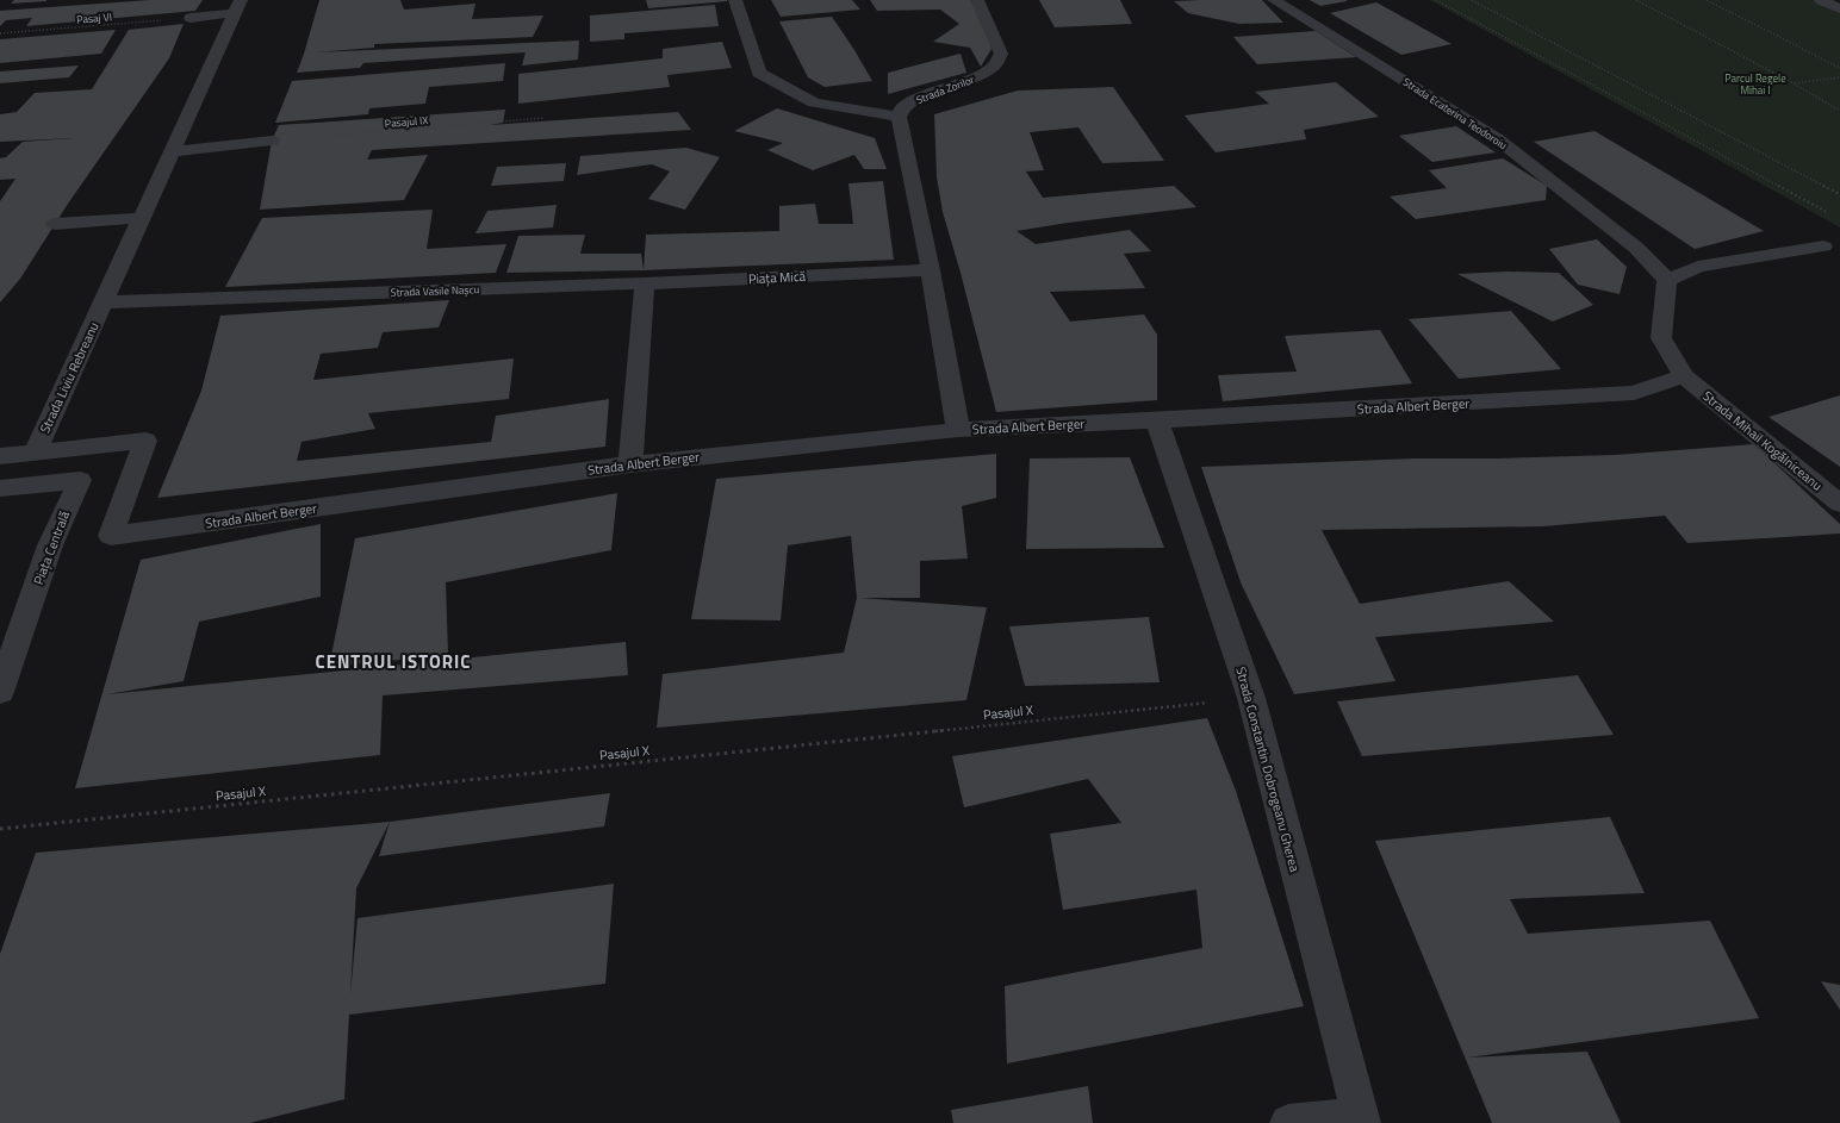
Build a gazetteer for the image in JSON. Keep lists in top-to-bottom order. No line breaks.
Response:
{"streets":{"street":["Strada Zorilor","Strada Ecaterina Teodoroiu","Piața Mică","Strada Vasile Nașcu","Strada Liviu Rebreanu","Strada Albert Berger","Strada Mihail Kogălniceanu","Piața Centrală","Strada Constantin Dobrogeanu Gherea"],"path":["Pasaj VI","Pasajul IX","Pasajul X"]},"crossings":[["Pasaj VI","Strada Liviu Rebreanu"],["Piața Mică","Strada Vasile Nașcu"],["Strada Vasile Nașcu","Strada Liviu Rebreanu"],["Strada Liviu Rebreanu","Strada Albert Berger"],["Strada Albert Berger","Strada Mihail Kogălniceanu"],["Strada Albert Berger","Strada Constantin Dobrogeanu Gherea"],["Pasajul X","Strada Constantin Dobrogeanu Gherea"]],"districts":["CENTRUL ISTORIC"],"parks":["Parcul Regele Mihai I"]}
